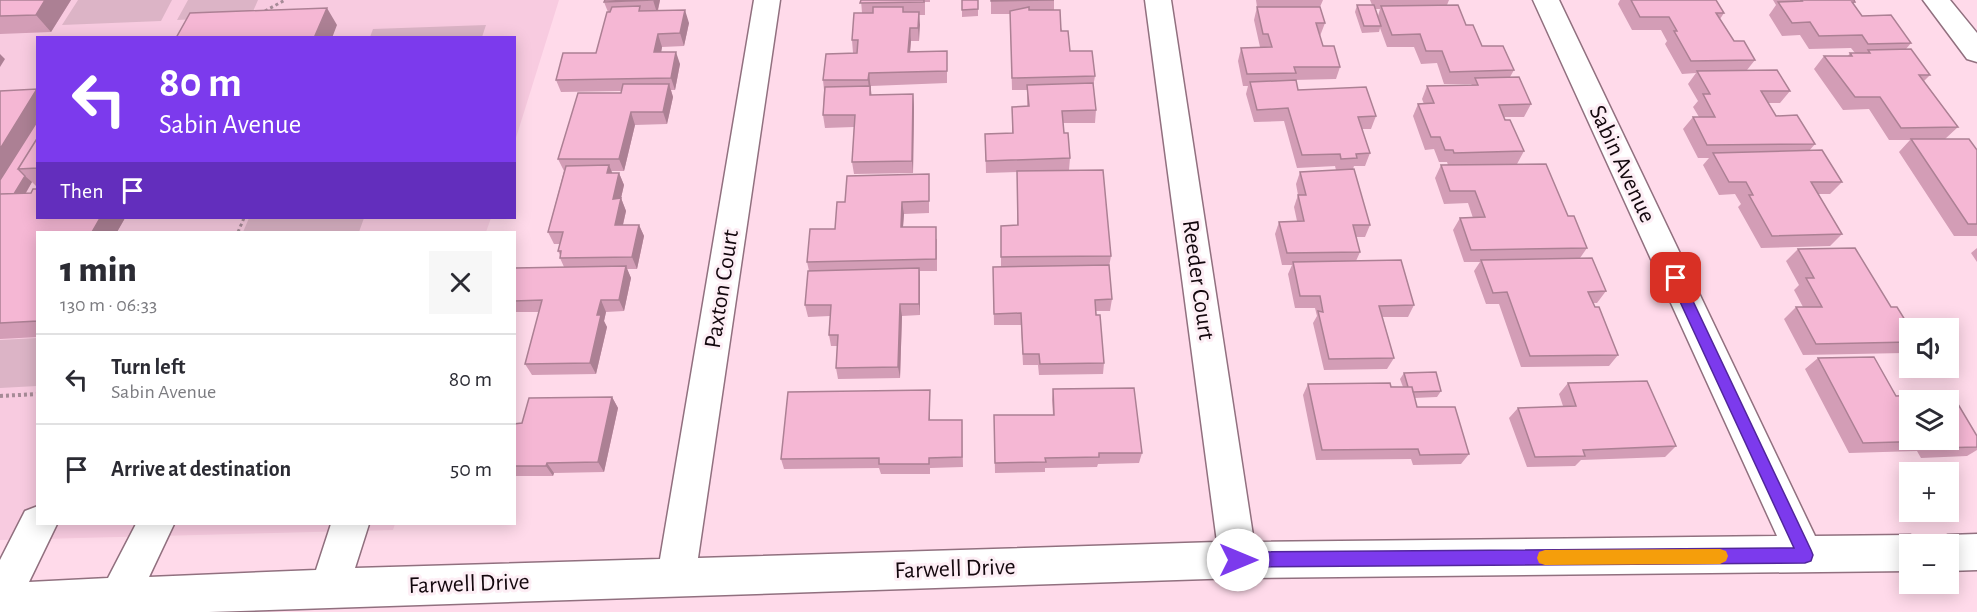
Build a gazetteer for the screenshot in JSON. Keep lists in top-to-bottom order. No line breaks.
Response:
{"streets":{"street":["Sabin Avenue","Reeder Court","Paxton Court","Farwell Drive"]},"crossings":[["Sabin Avenue","Farwell Drive"],["Reeder Court","Farwell Drive"],["Paxton Court","Farwell Drive"]],"page":{"turn":["80 m","Sabin Avenue"],"then":"Then","heading":["1 min","130 m · 06:33"],"map_buttons":["+","−"],"list":[{"name":"Turn left","note":"Sabin Avenue","value":"80 m"},{"name":"Arrive at destination","value":"50 m"}]}}
